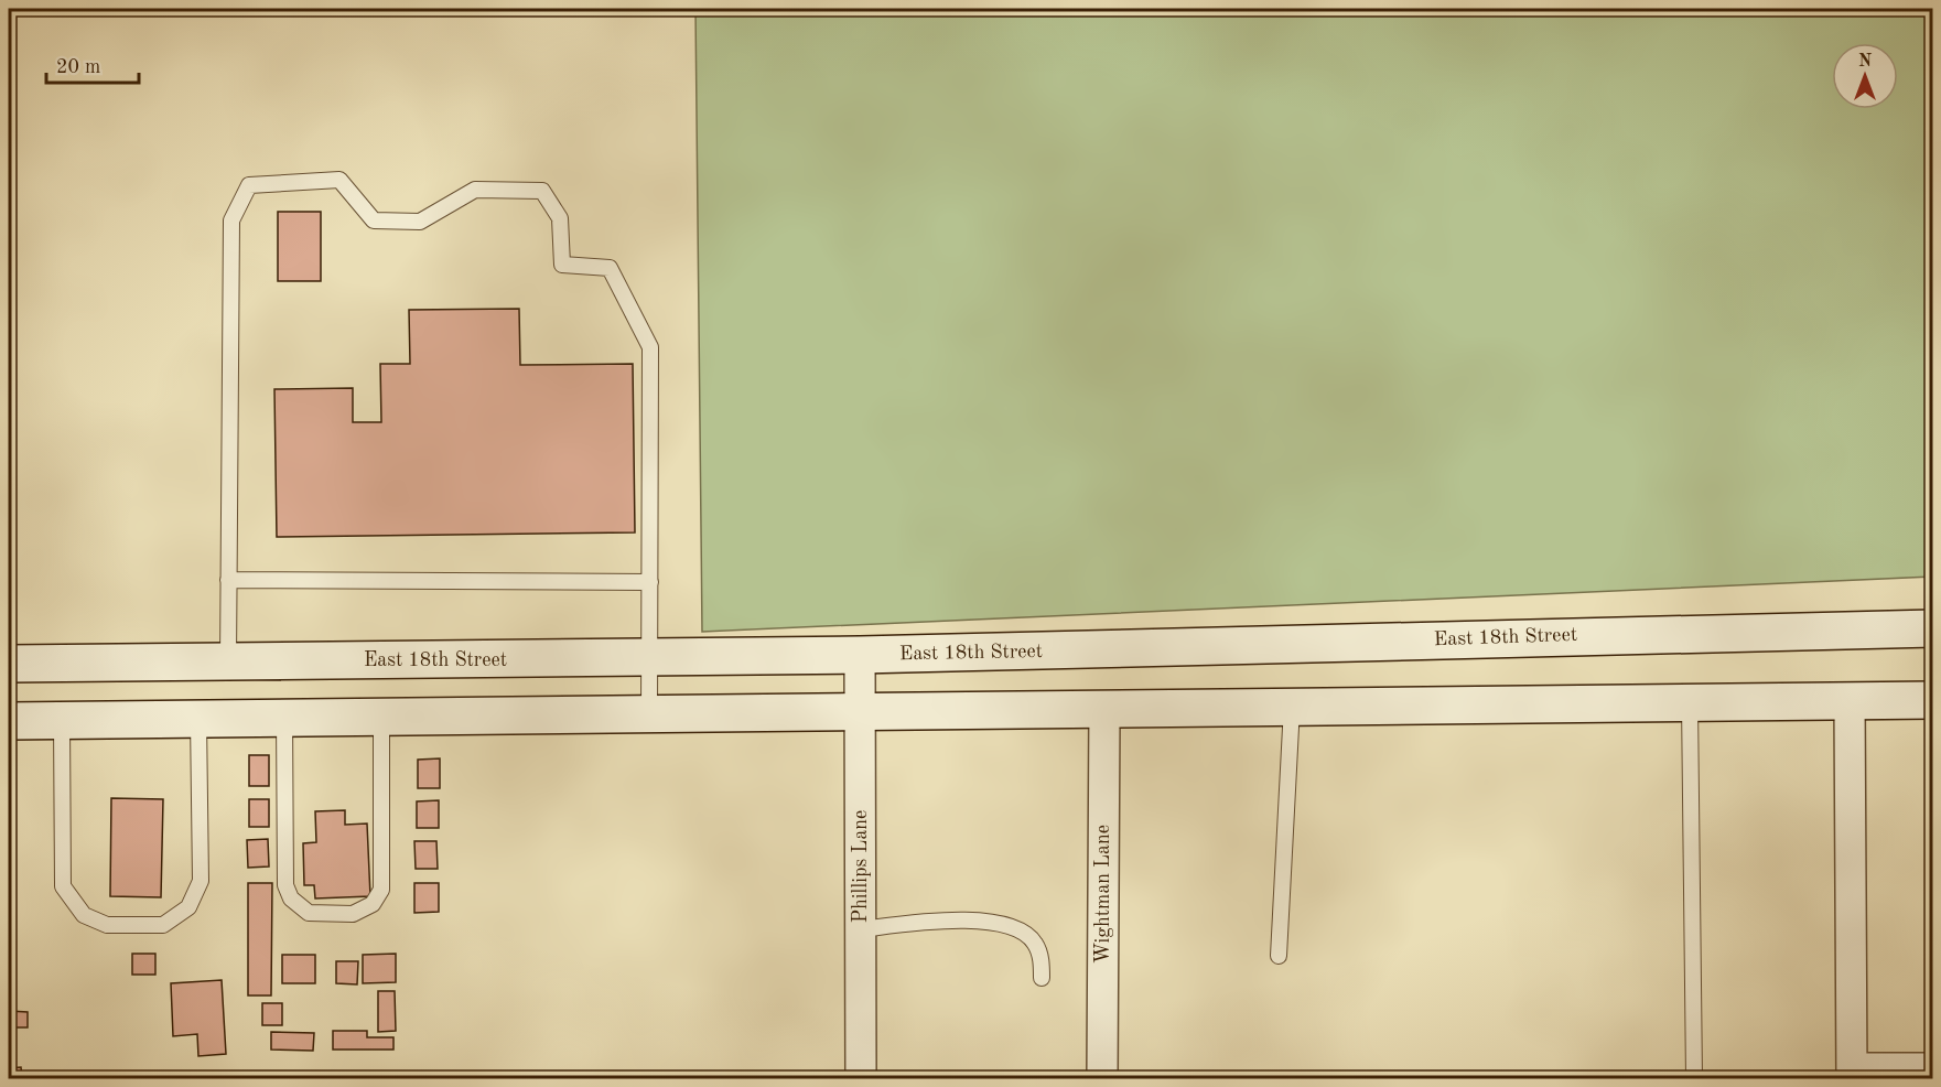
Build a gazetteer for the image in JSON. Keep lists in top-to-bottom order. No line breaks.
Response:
{"streets":{"main road":["East 18th Street"],"street":["Phillips Lane","Wightman Lane"]},"crossings":[["East 18th Street","Phillips Lane"]],"scale_bar":"20 m","north":"top"}
